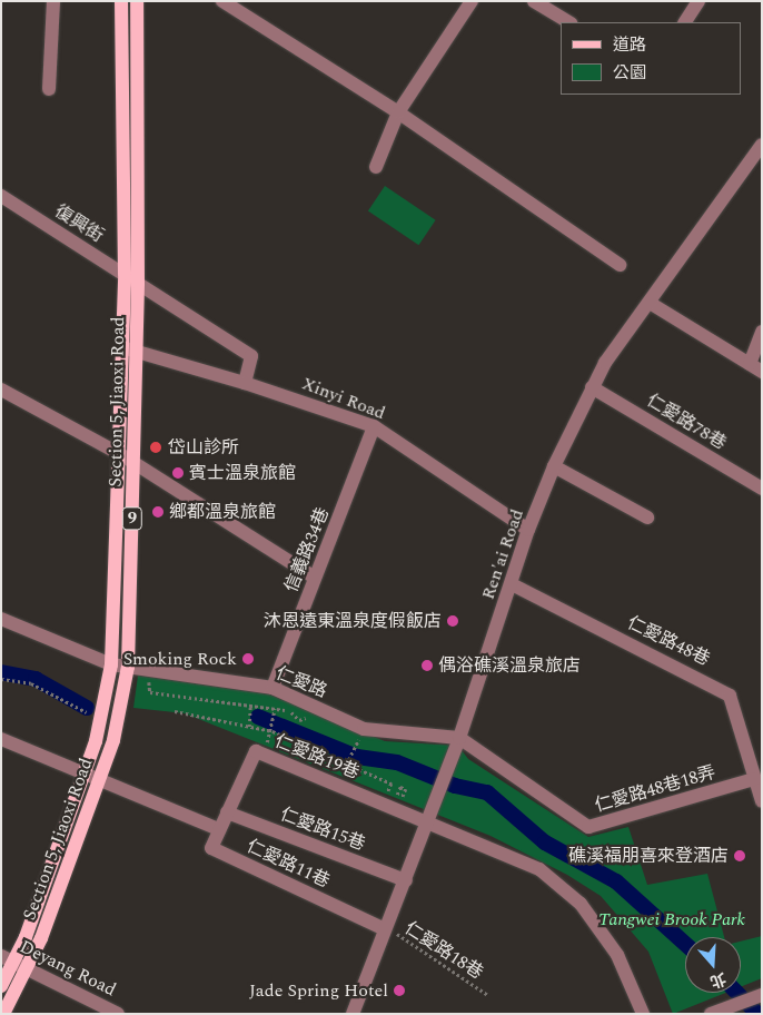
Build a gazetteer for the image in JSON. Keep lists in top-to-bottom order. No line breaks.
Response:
{"streets":{"main road":["Section 5, Jiaoxi Road","9"],"street":["復興街","Xinyi Road","仁愛路78巷","信義路34巷","Ren'ai Road","仁愛路48巷","仁愛路","仁愛路19巷","仁愛路48巷18弄","仁愛路15巷","仁愛路11巷","Deyang Road"],"path":["仁愛路18巷"]},"crossings":[["復興街","Xinyi Road"],["復興街","Section 5, Jiaoxi Road"],["Xinyi Road","Section 5, Jiaoxi Road"],["Xinyi Road","信義路34巷"],["Xinyi Road","Ren'ai Road"],["Section 5, Jiaoxi Road","仁愛路"],["Section 5, Jiaoxi Road","Deyang Road"],["仁愛路78巷","Ren'ai Road"],["信義路34巷","仁愛路"],["Ren'ai Road","仁愛路48巷"],["Ren'ai Road","仁愛路"],["Ren'ai Road","仁愛路19巷"],["Ren'ai Road","仁愛路48巷18弄"],["Ren'ai Road","仁愛路15巷"],["Ren'ai Road","仁愛路11巷"],["Ren'ai Road","仁愛路18巷"],["仁愛路48巷","仁愛路48巷18弄"],["仁愛路","仁愛路48巷18弄"],["仁愛路19巷","仁愛路15巷"],["仁愛路19巷","仁愛路11巷"],["仁愛路15巷","仁愛路11巷"],["仁愛路11巷","仁愛路18巷"]],"parks":["Tangwei Brook Park"],"places":["岱山診所","賓士溫泉旅館","鄉都溫泉旅館","沐恩遠東溫泉度假飯店","Smoking Rock","偶浴礁溪溫泉旅店","礁溪福朋喜來登酒店","Jade Spring Hotel"],"legend":["道路","公園"],"north":"bottom"}
